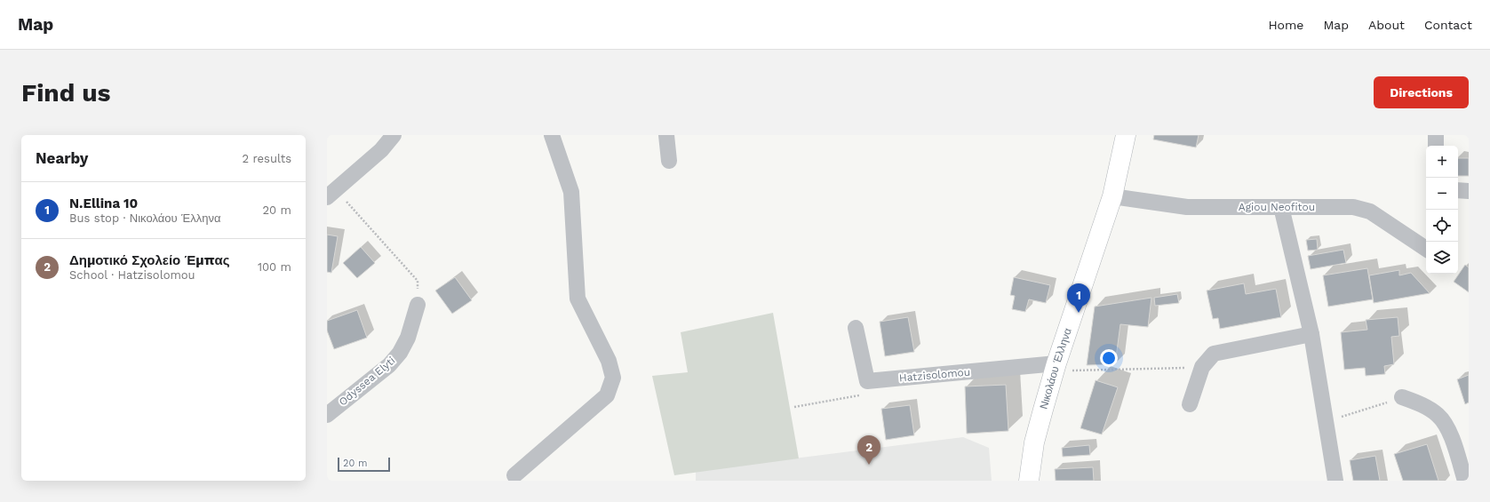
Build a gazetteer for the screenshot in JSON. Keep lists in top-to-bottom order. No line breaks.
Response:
{"streets":{"street":["Agiou Neofitou","Νικολάου Έλληνα","Hatzisolomou","Odyssea Elyti"]},"crossings":[["Agiou Neofitou","Νικολάου Έλληνα"],["Νικολάου Έλληνα","Hatzisolomou"]],"scale_bar":"20 m","page":{"header":"Map","nav":["Home","Map","About","Contact"],"buttons":"Directions","title":"Find us","heading":["Nearby","2 results"],"map_buttons":["+","−"],"list":[{"mark":"1","name":"N.Ellina 10","note":"Bus stop · Νικολάου Έλληνα","value":"20 m"},{"mark":"2","name":"Δημοτικό Σχολείο Έμπας","note":"School · Hatzisolomou","value":"100 m"}],"pins":["1","2"],"scale":"20 m"}}
